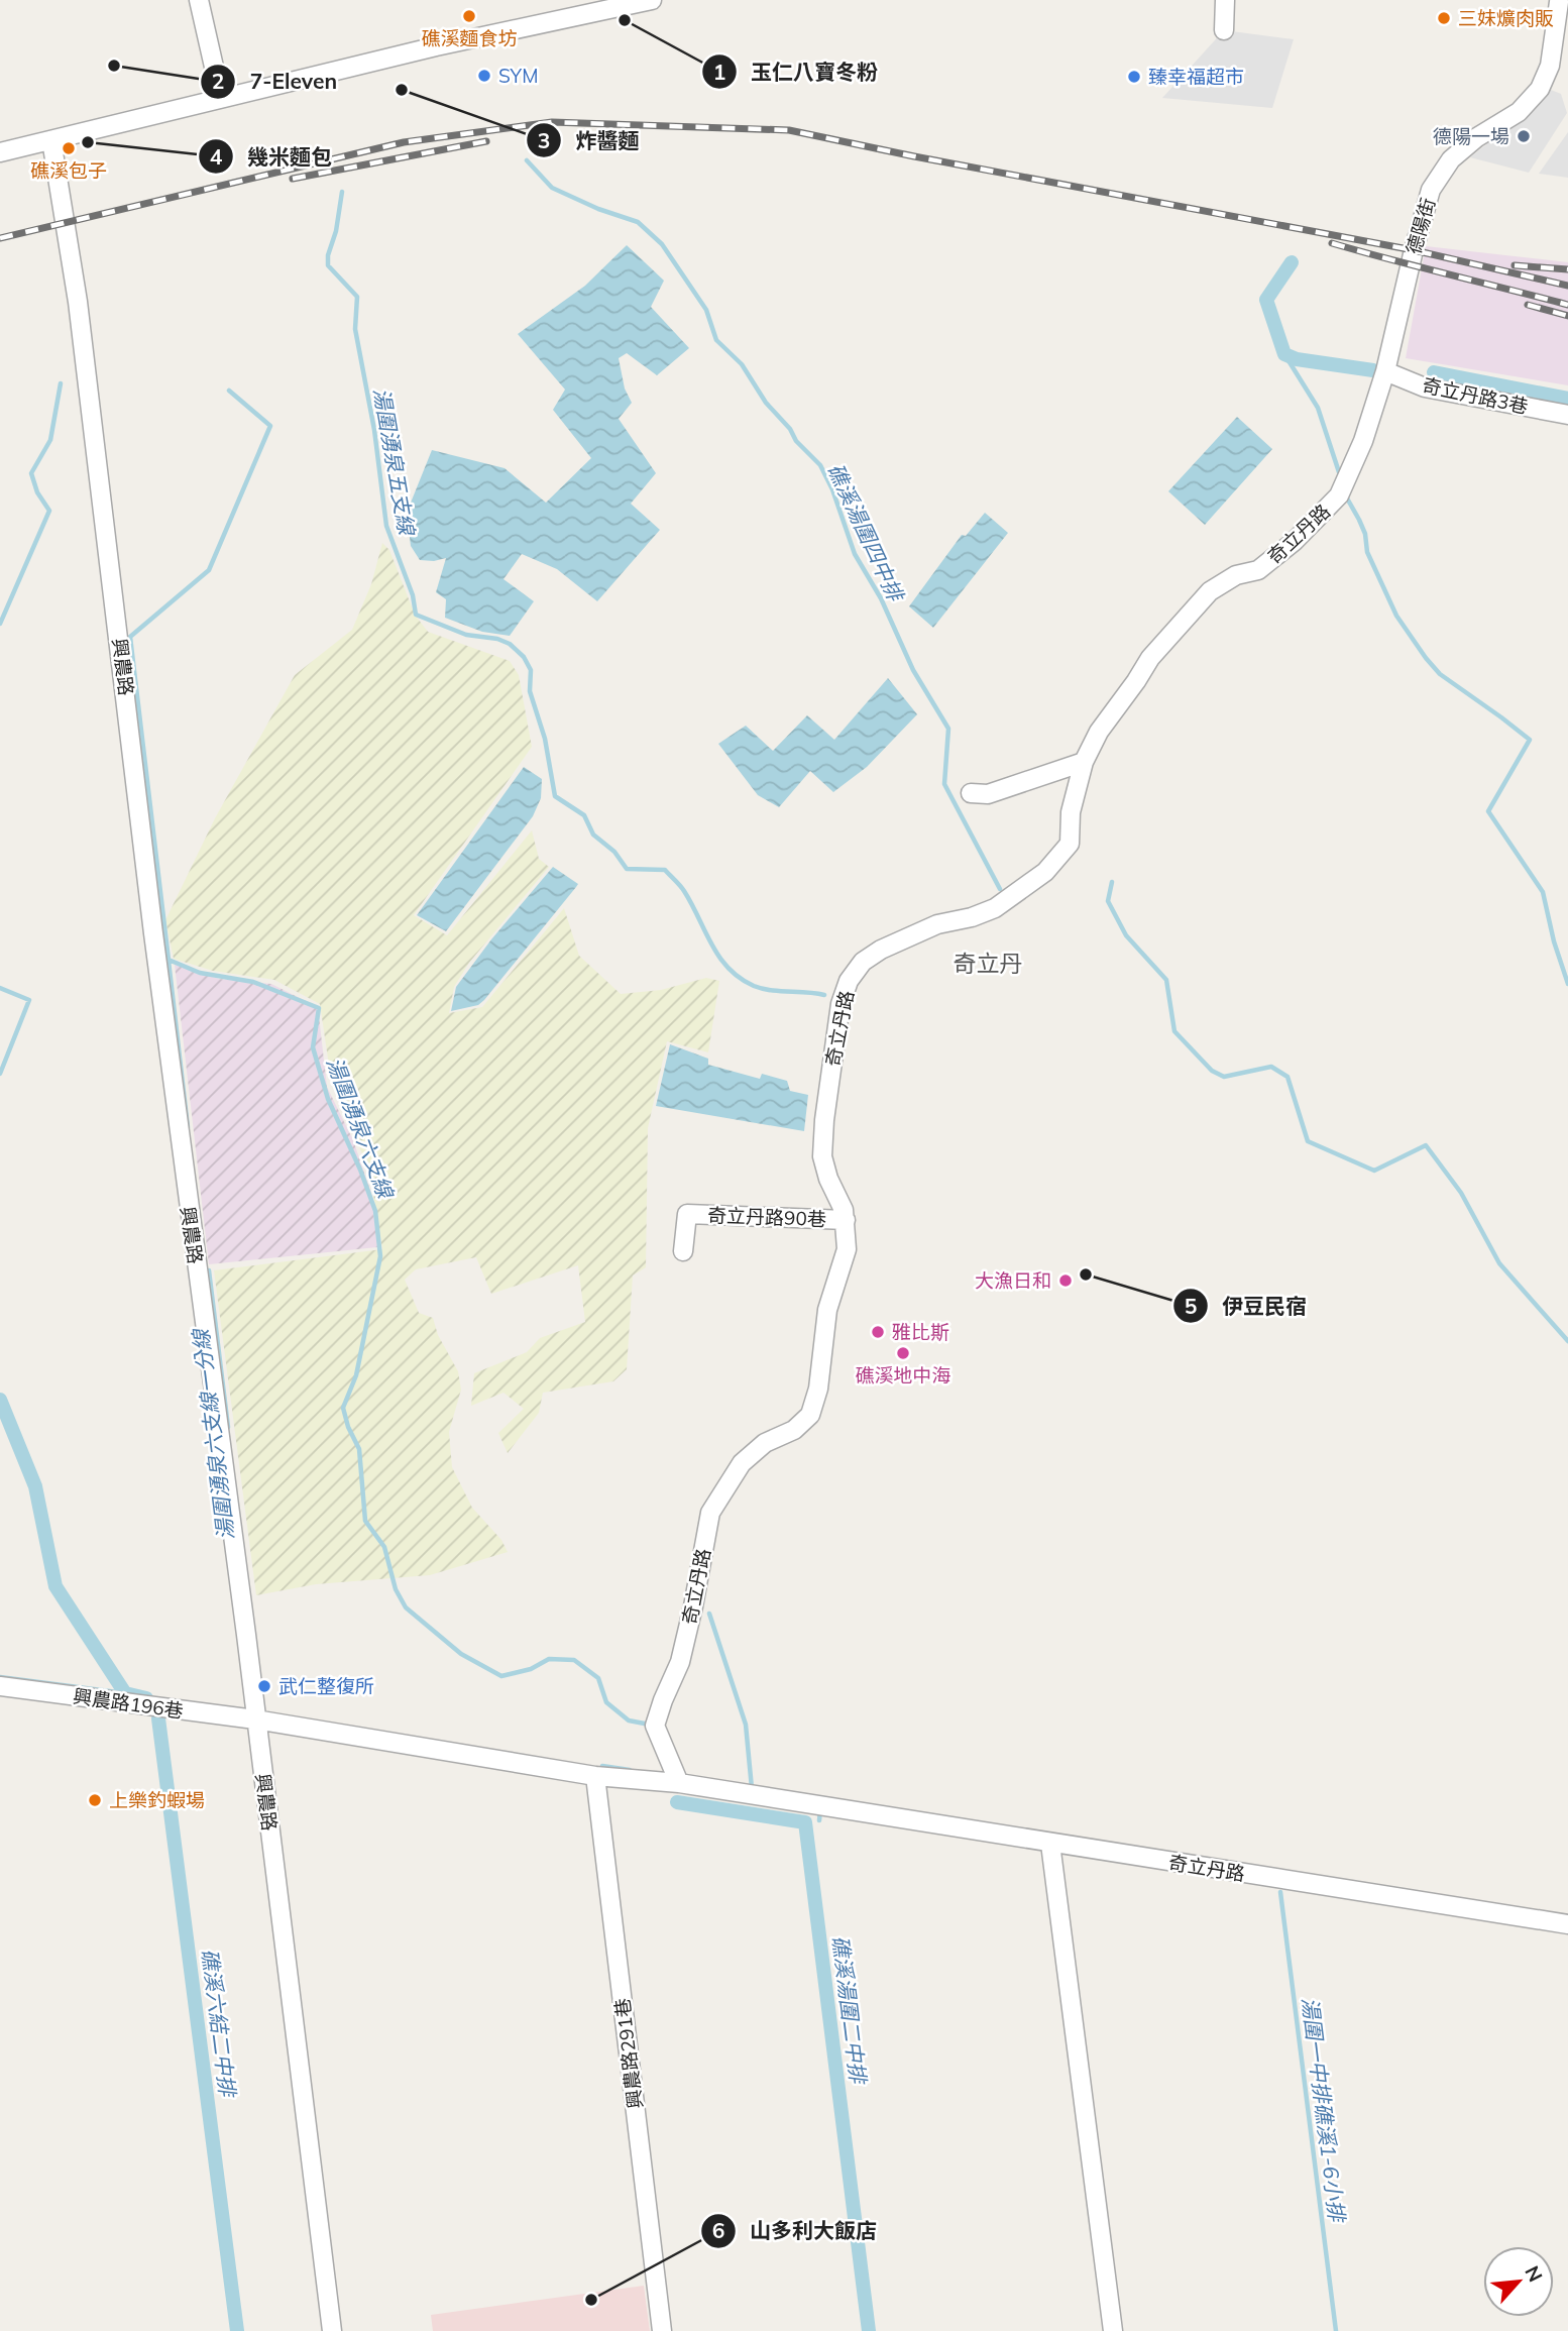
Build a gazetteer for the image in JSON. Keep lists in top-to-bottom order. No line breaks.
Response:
{"streets":{"street":["德陽街","奇立丹路3巷","奇立丹路","興農路","奇立丹路90巷","興農路196巷","興農路291巷"]},"crossings":[["德陽街","奇立丹路3巷"],["德陽街","奇立丹路"],["奇立丹路3巷","奇立丹路"],["奇立丹路","興農路"],["奇立丹路","奇立丹路90巷"],["奇立丹路","興農路196巷"],["奇立丹路","興農路291巷"],["興農路","興農路196巷"]],"districts":["奇立丹"],"water":["湯圍湧泉五支線","礁溪湯圍四中排","湯圍湧泉六支線","湯圍湧泉六支線一分線","礁溪湯圍二中排","礁溪六結二中排","湯圍一中排礁溪1-6小排"],"places":["礁溪麵食坊","三妹爌肉販","玉仁八寶冬粉","7-Eleven","SYM","臻幸福超市","炸醬麵","德陽一場","幾米麵包","礁溪包子","伊豆民宿","大漁日和","雅比斯","礁溪地中海","武仁整復所","上樂釣蝦場","山多利大飯店"],"north":"top right"}
